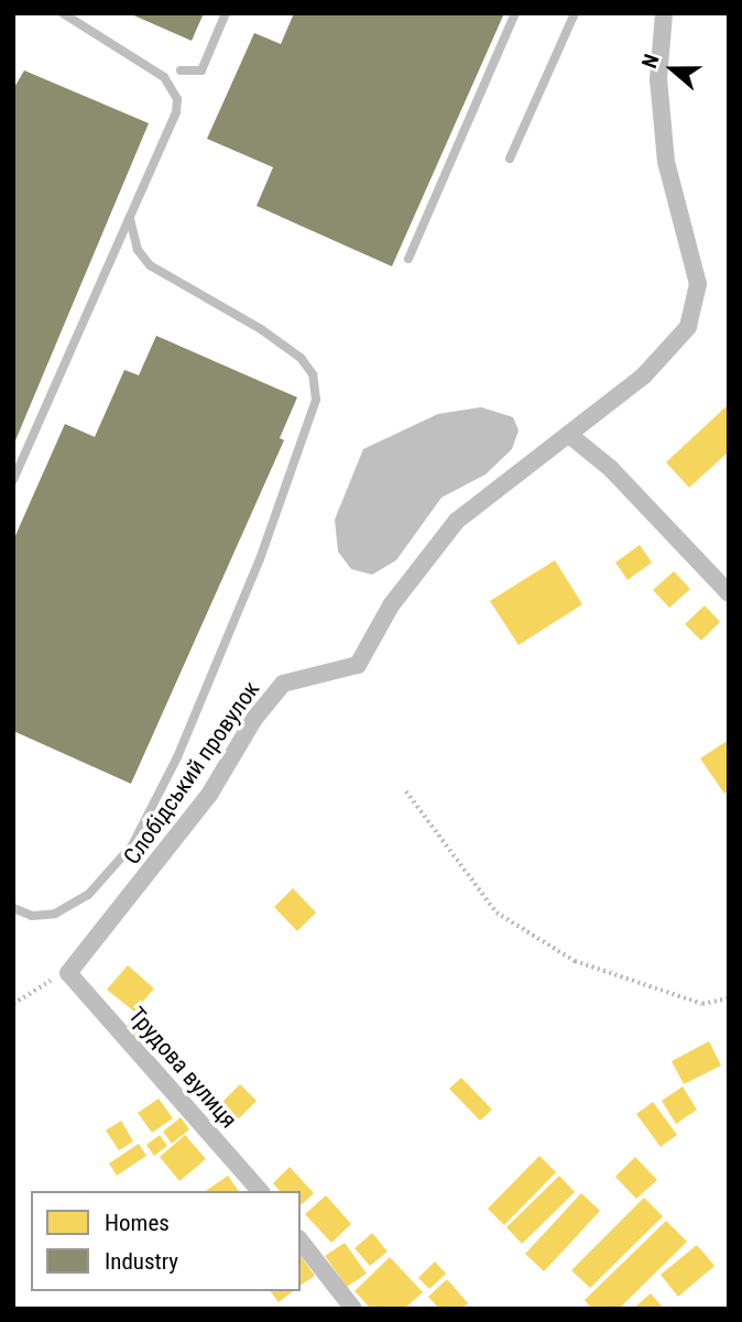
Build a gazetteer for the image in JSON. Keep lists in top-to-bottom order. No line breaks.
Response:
{"streets":{"street":["Слобідський провулок","Трудова вулиця"]},"crossings":[["Слобідський провулок","Трудова вулиця"]],"legend":["Homes","Industry"],"north":"left"}
